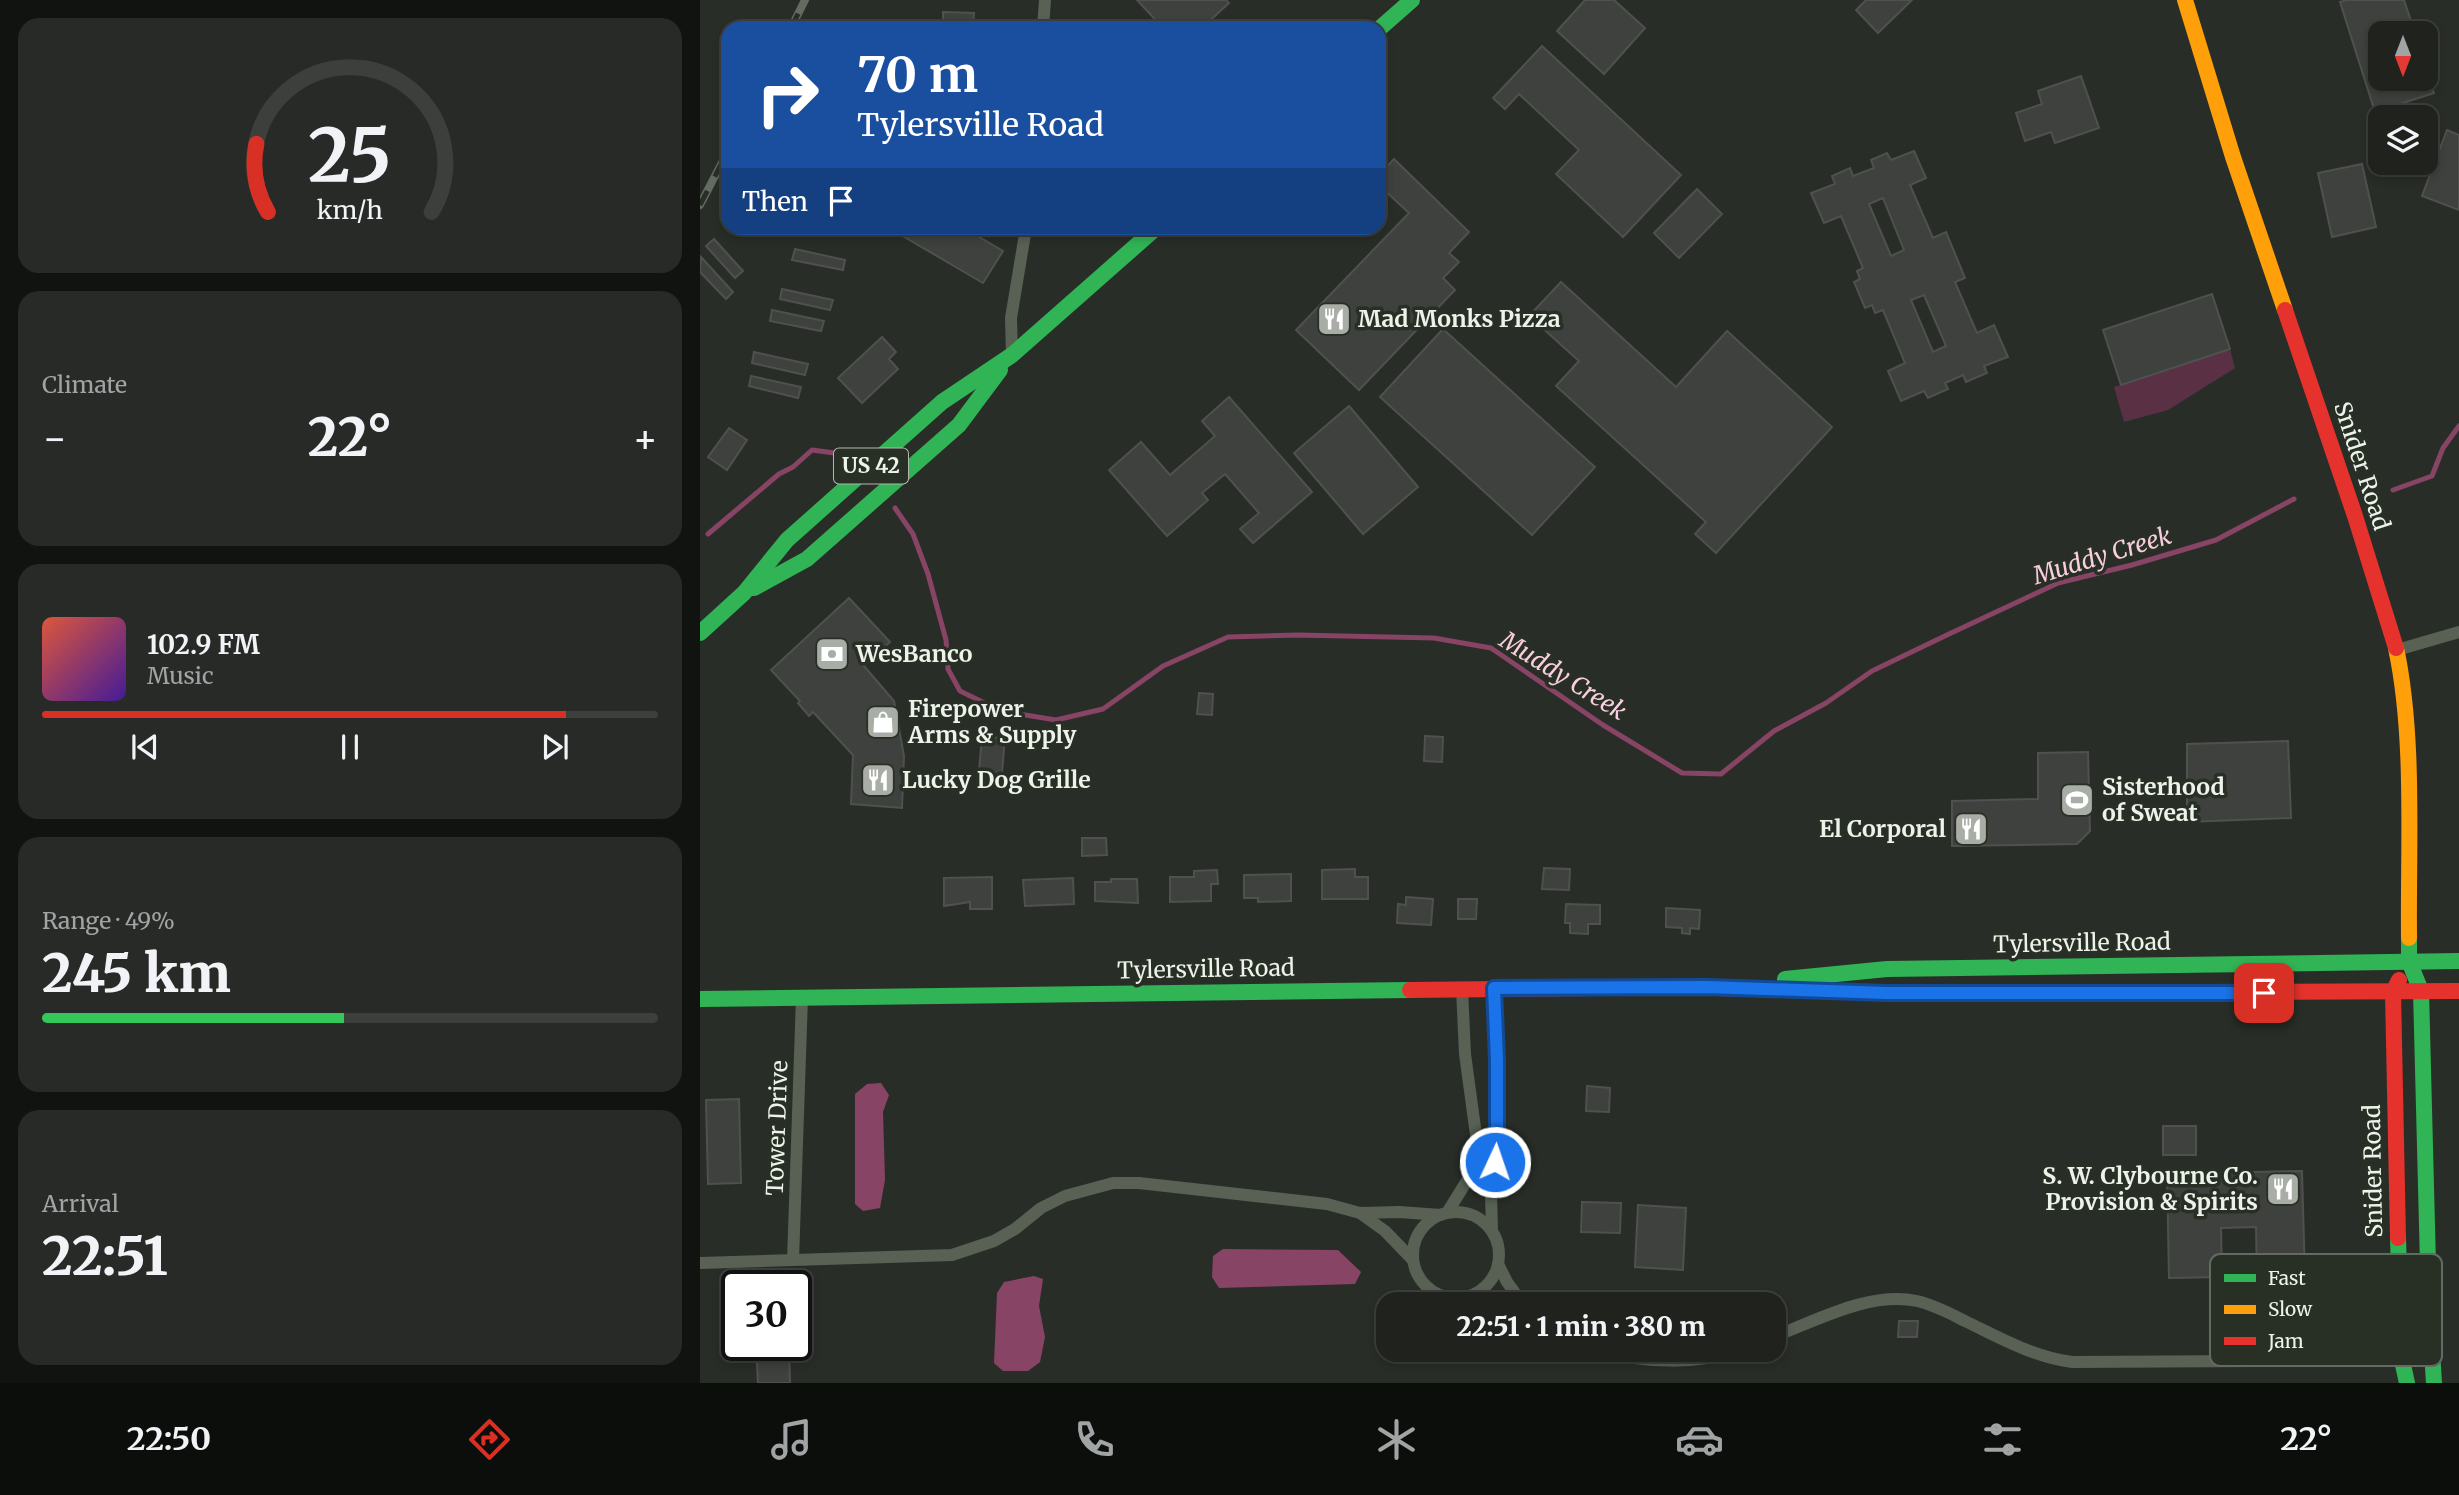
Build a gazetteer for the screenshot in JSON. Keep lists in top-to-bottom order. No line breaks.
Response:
{"streets":{"main road":["US 42","Snider Road","Tylersville Road"],"street":["Tower Drive"]},"crossings":[["Snider Road","Tylersville Road"],["Tylersville Road","Tower Drive"]],"water":["Muddy Creek"],"places":{"restaurant":["Mad Monks Pizza","Lucky Dog Grille","El Corporal","S. W. Clybourne Co. Provision & Spirits"],"bank":["WesBanco"],"shop":["Firepower Arms & Supply"],"sports":["Sisterhood of Sweat"]},"legend":["Fast","Slow","Jam"],"north":"bottom","page":{"turn":["70 m","Tylersville Road"],"then":"Then","tile":["Climate",["Range · 49%","245 km"],["Arrival","22:51"]],"heat":["−","22°","+"],"song":["102.9 FM","Music"],"limit":"30","trip":"22:51 · 1 min · 380 m","tabs":["22:50","22°"],"gauge":["25","km/h"]}}
